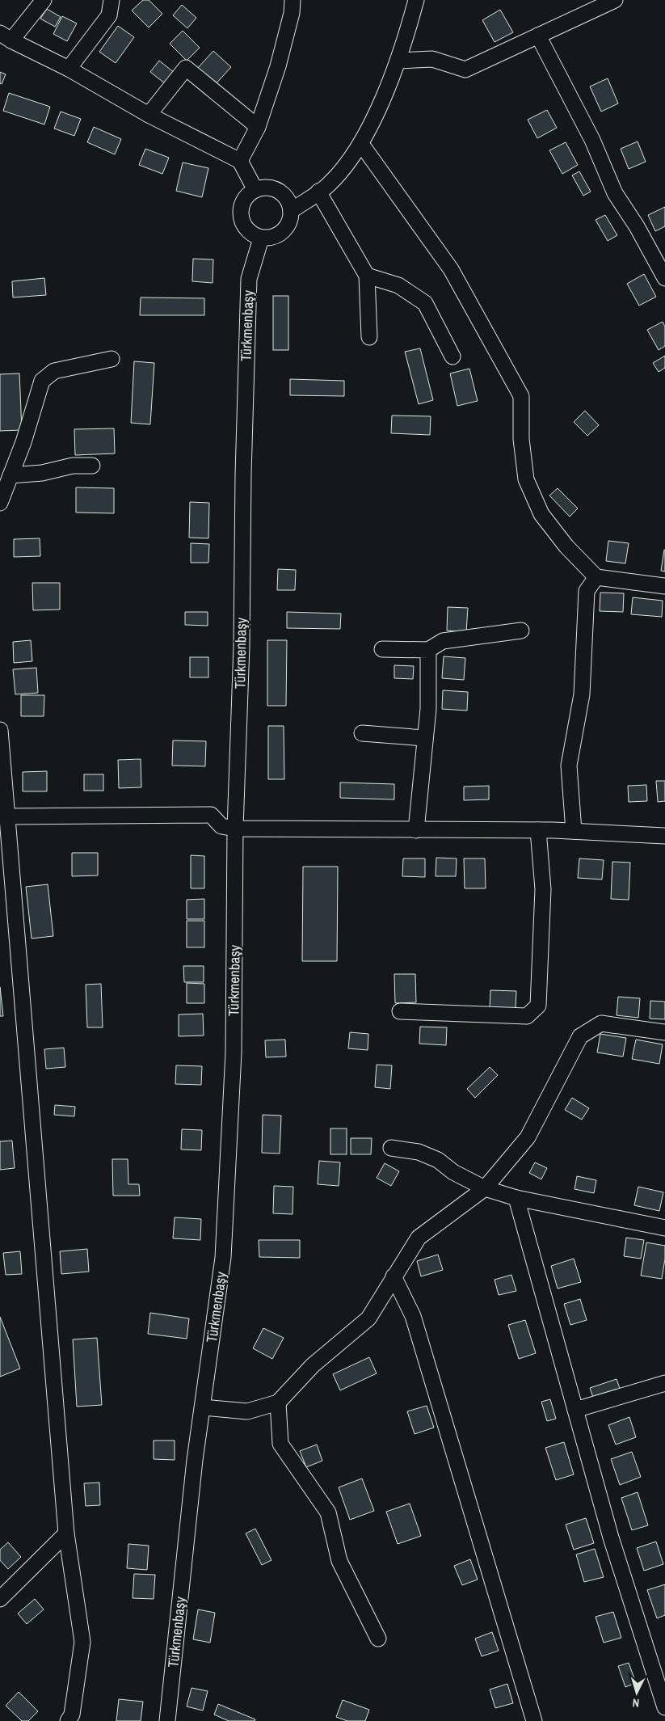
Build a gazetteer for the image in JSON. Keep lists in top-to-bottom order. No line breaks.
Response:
{"streets":{"street":["Türkmenbaşy"]},"north":"bottom"}
